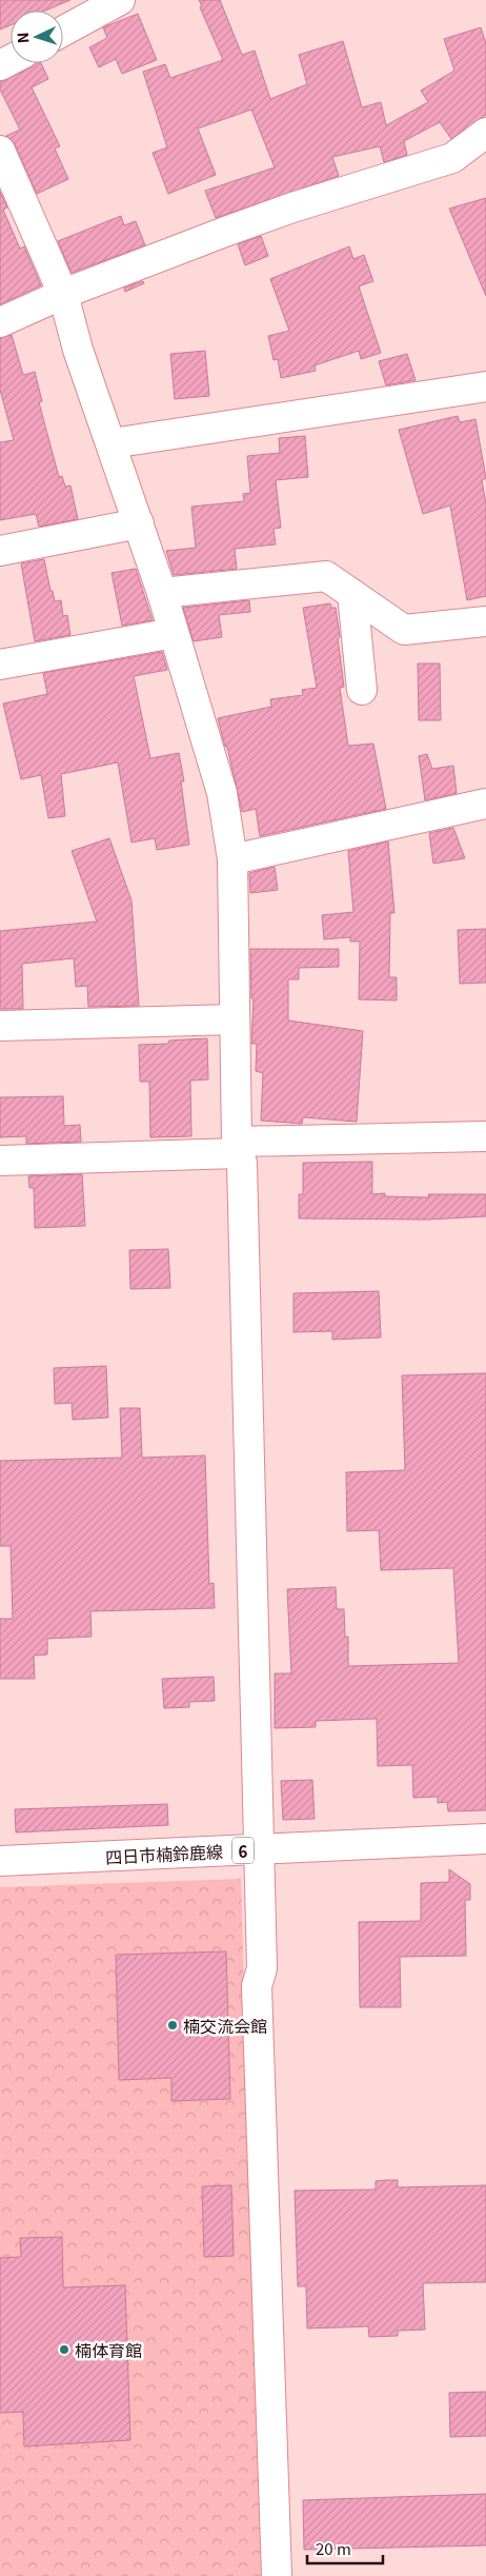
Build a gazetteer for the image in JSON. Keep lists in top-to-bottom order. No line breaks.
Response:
{"streets":{"street":["6","四日市楠鈴鹿線"]},"places":["楠交流会館","楠体育館"],"scale_bar":"20 m","north":"left"}
